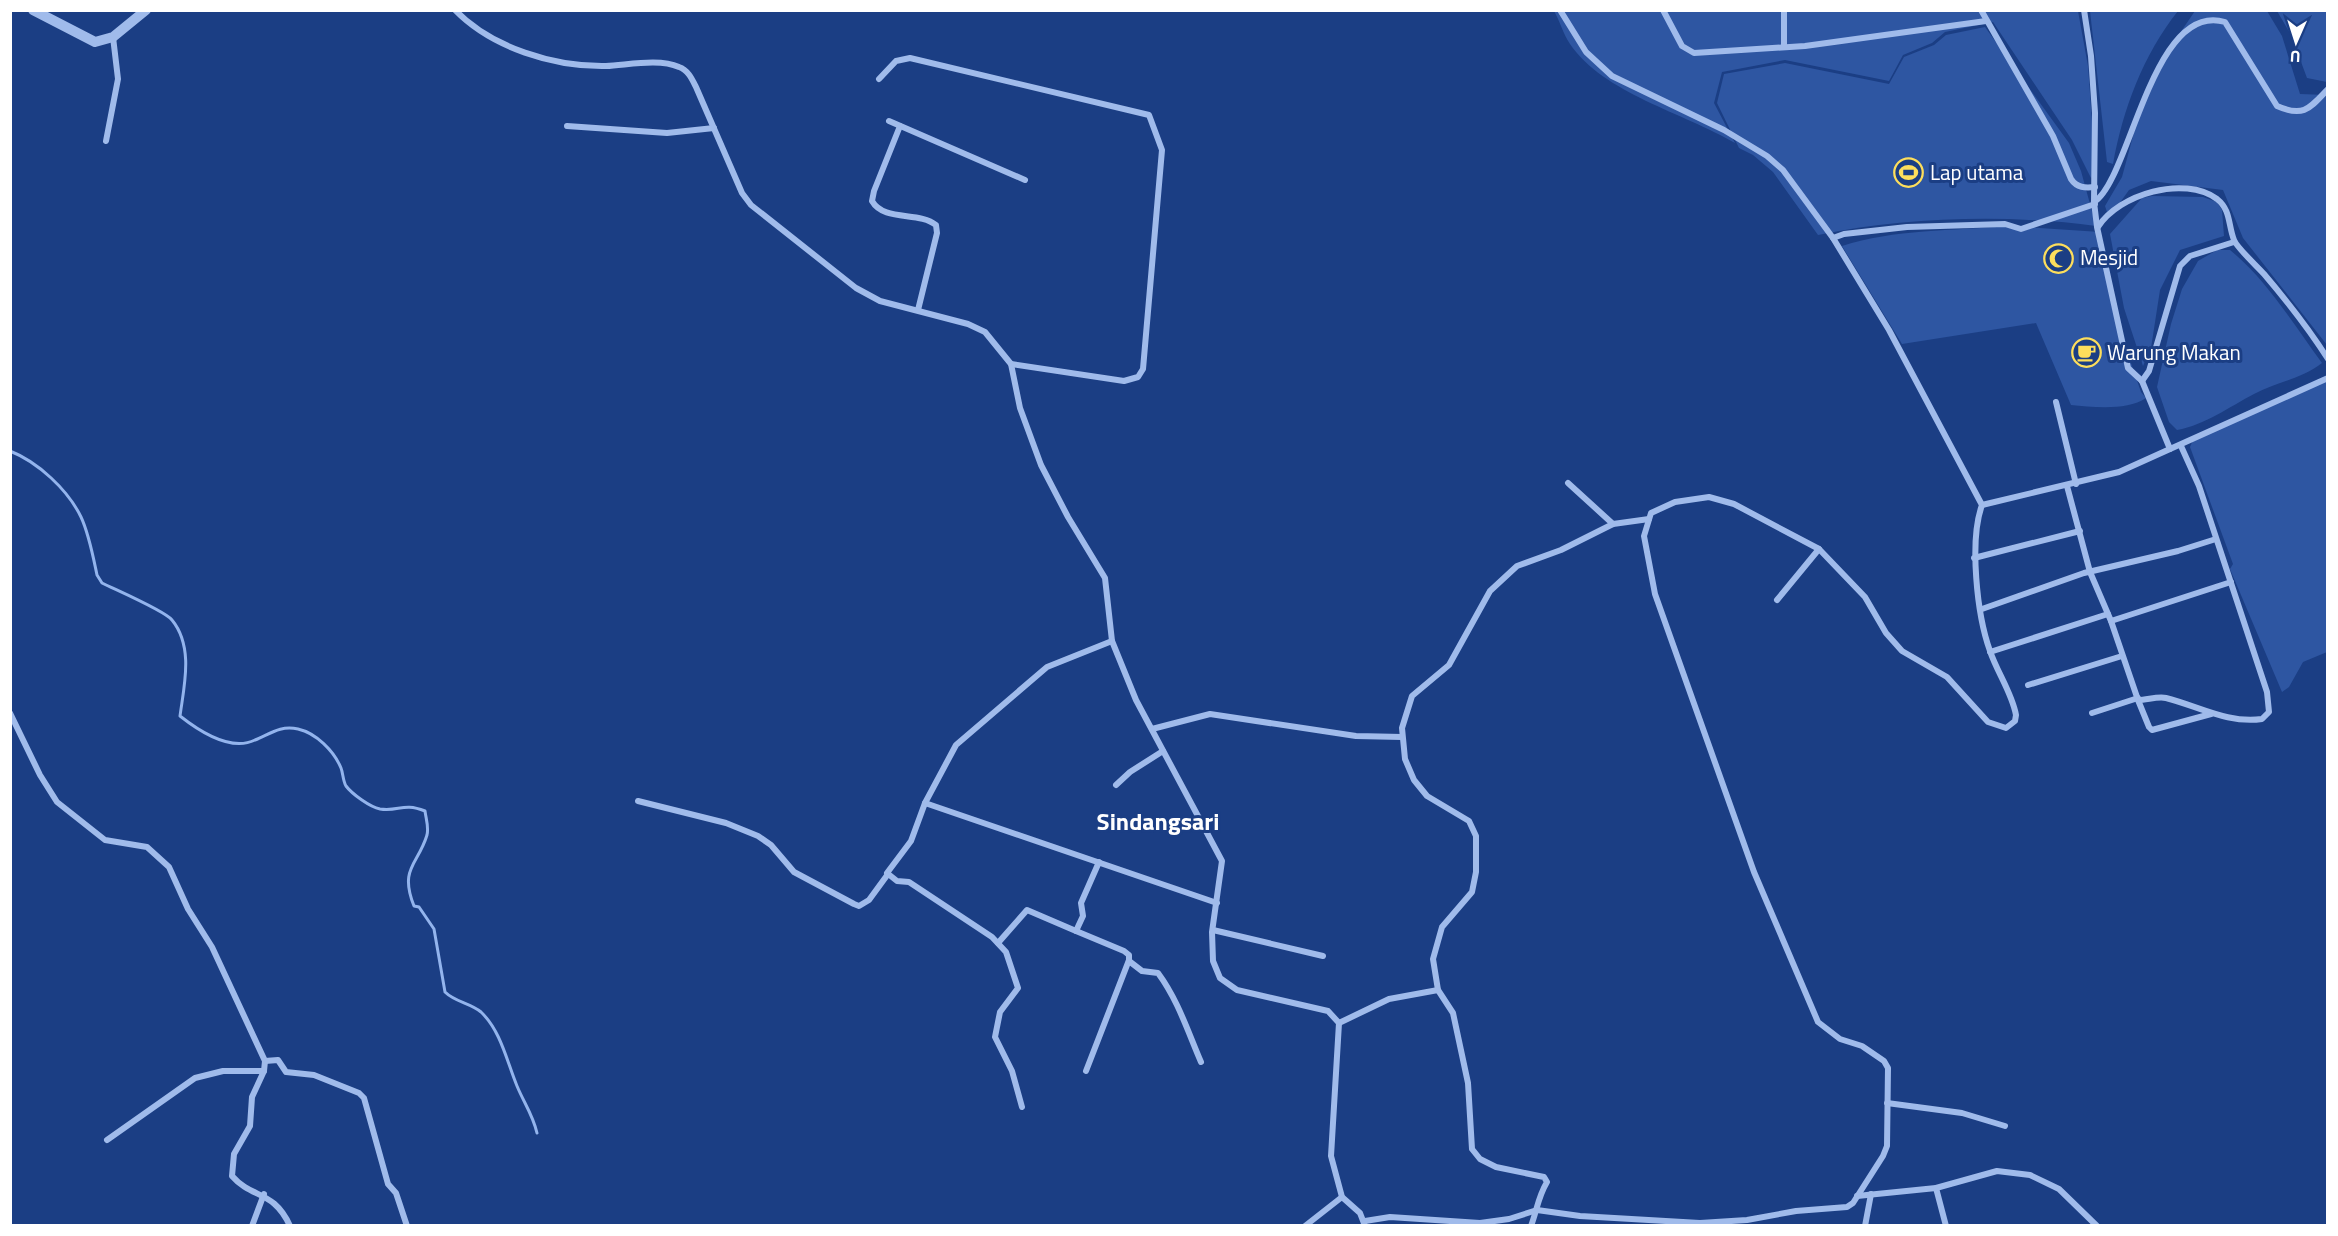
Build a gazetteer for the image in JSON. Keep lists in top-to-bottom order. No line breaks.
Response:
{"districts":["Sindangsari"],"places":{"sports":["Lap utama"],"mosque":["Mesjid"],"cafe":["Warung Makan"]},"north":"bottom"}
